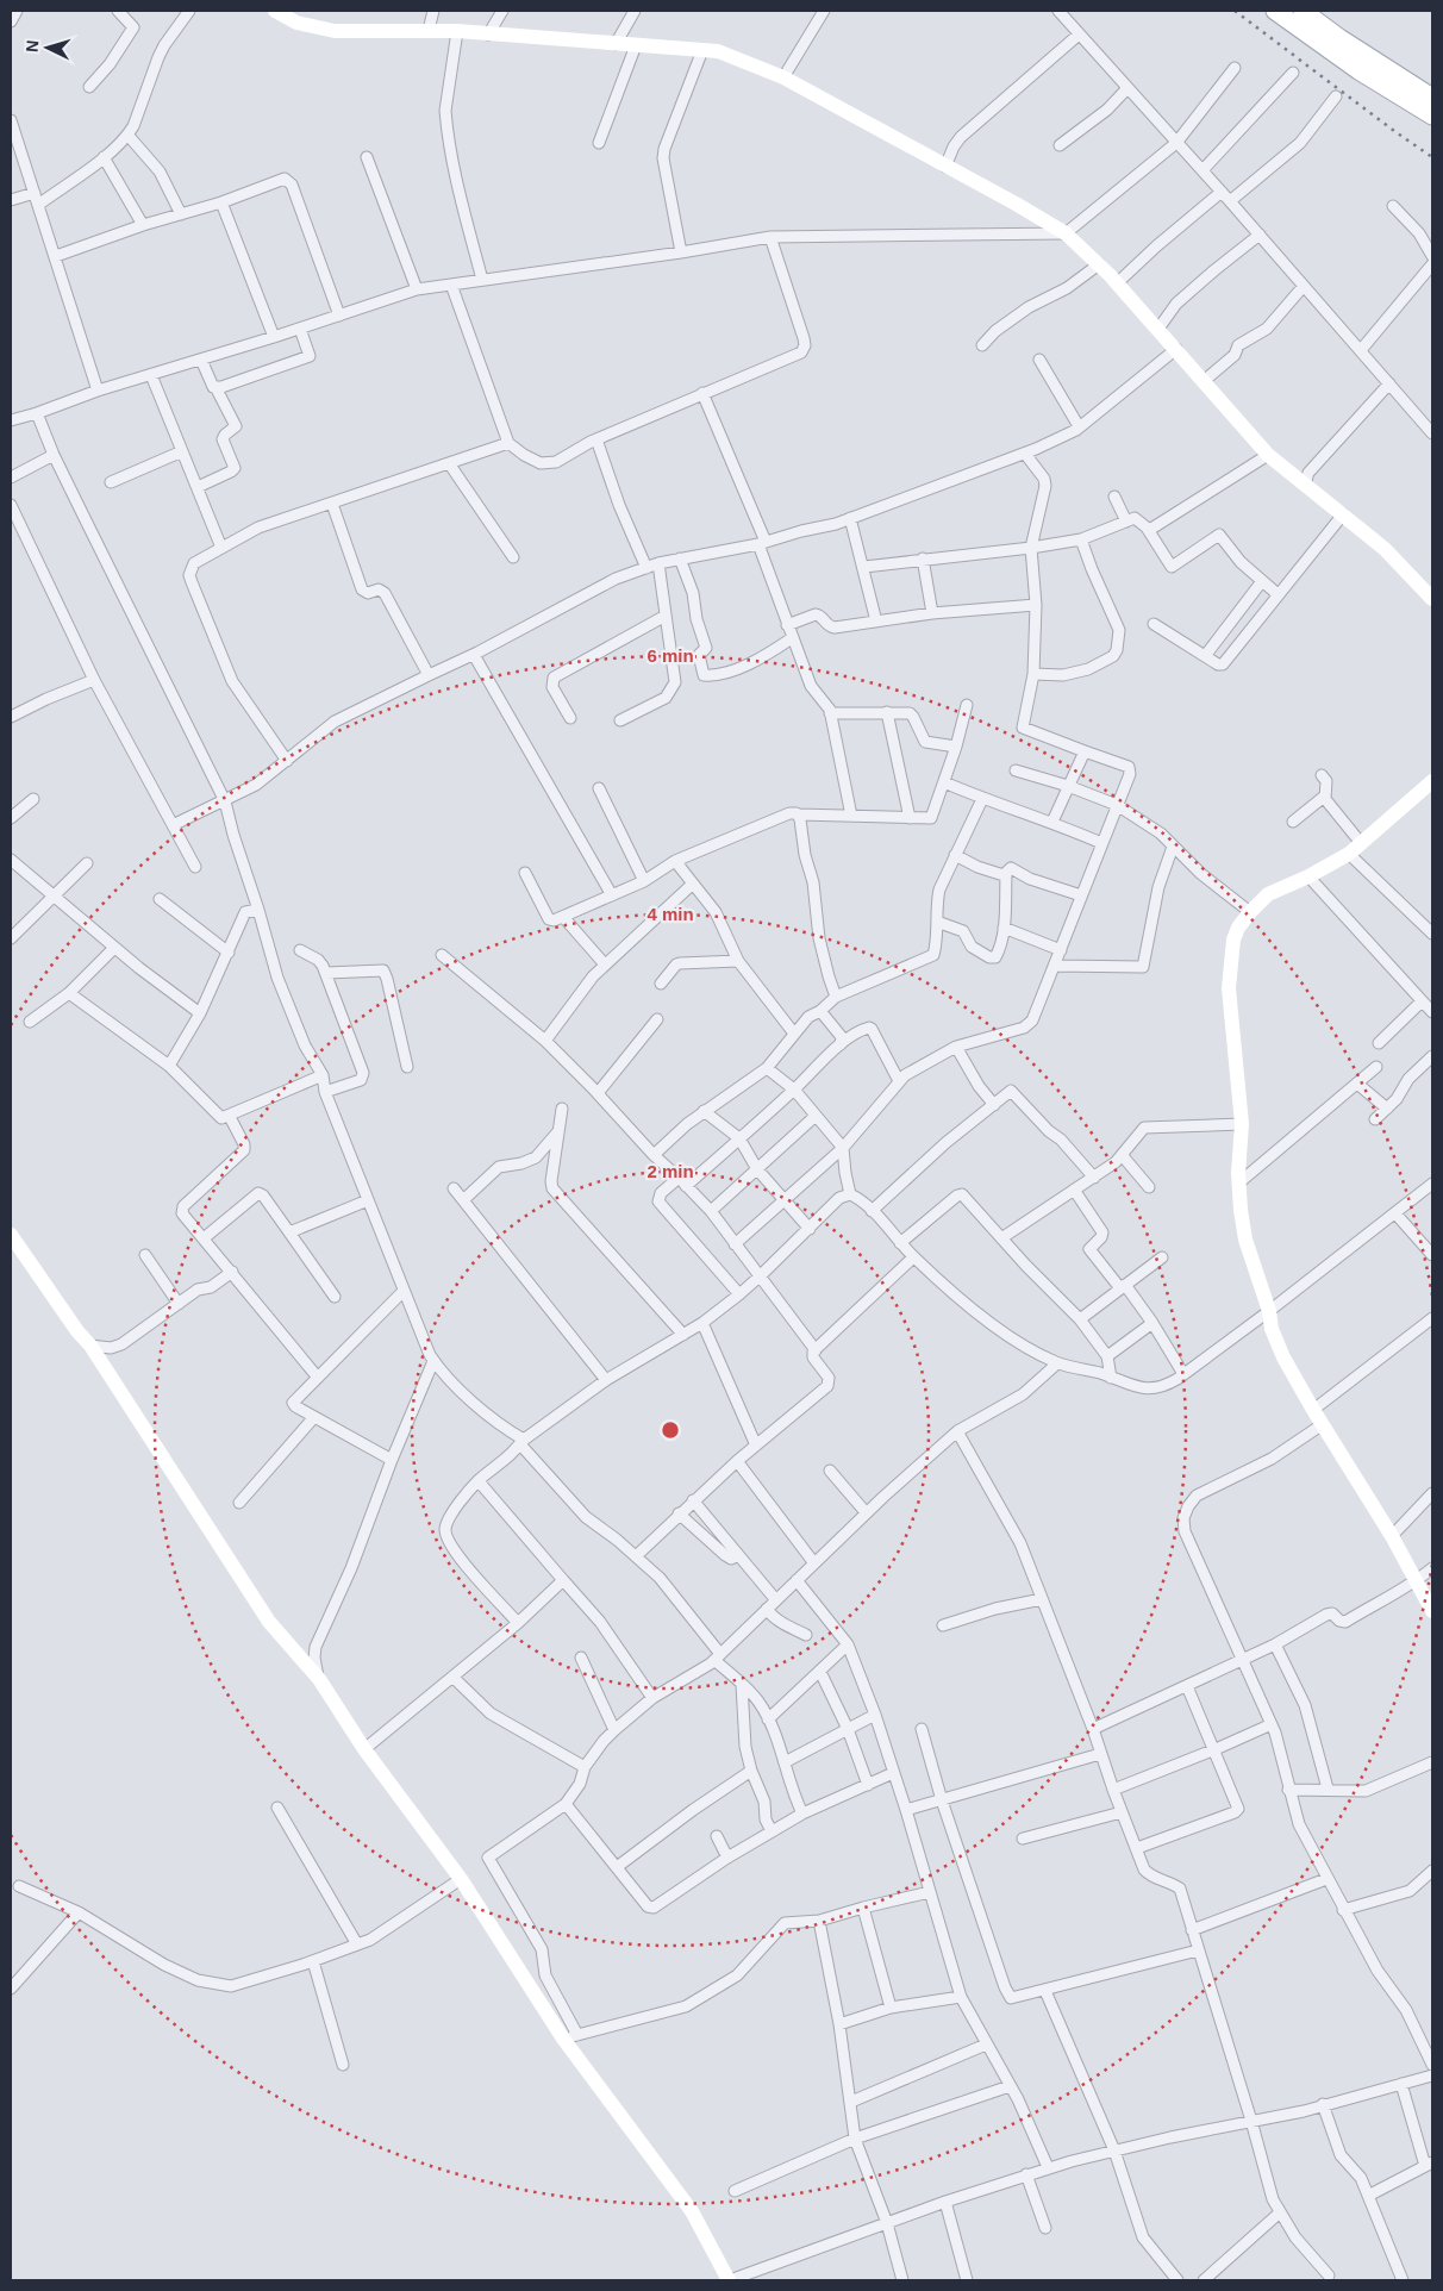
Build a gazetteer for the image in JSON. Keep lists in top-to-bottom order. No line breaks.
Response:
{"north":"left","rings":["6 min","4 min","2 min"]}
